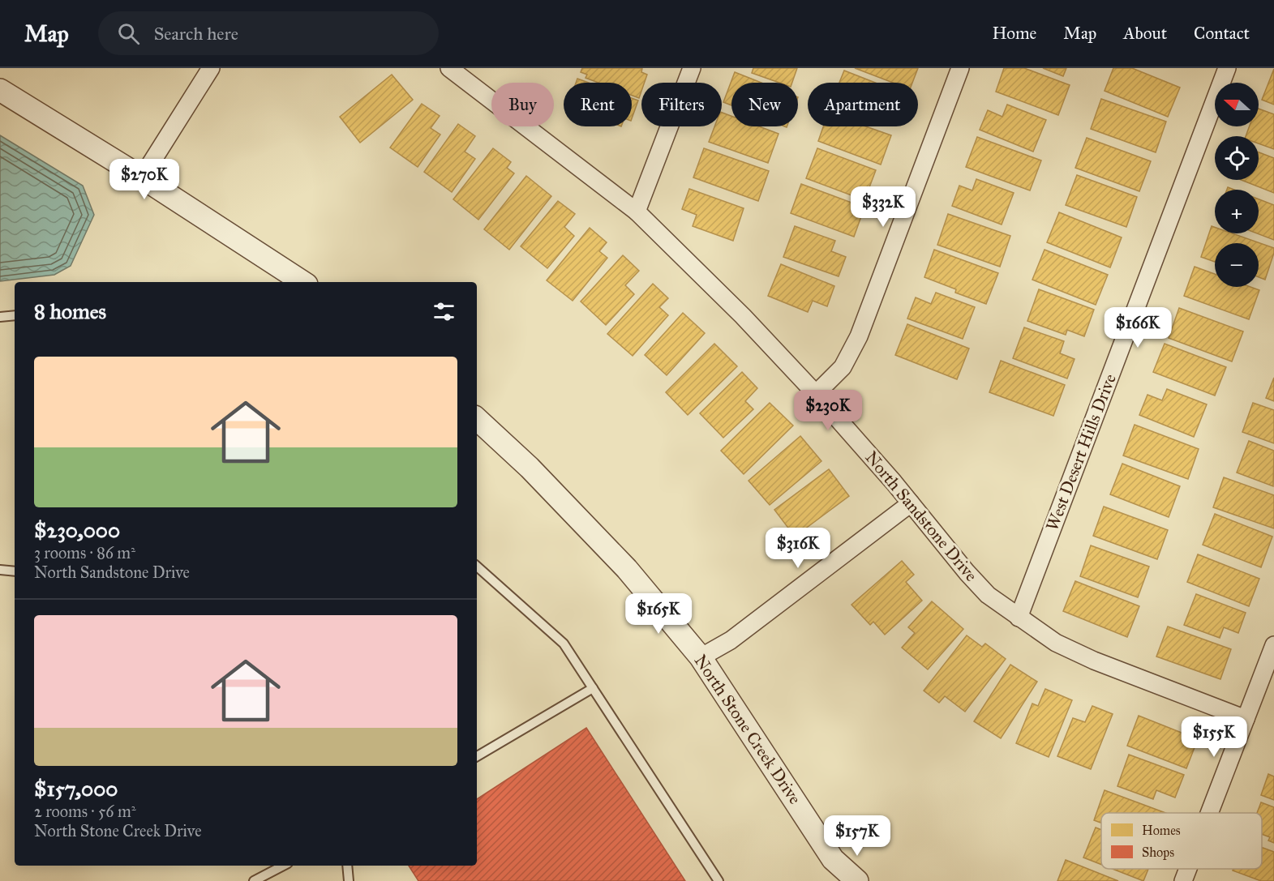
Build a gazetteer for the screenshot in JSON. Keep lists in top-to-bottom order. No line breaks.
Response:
{"streets":{"street":["West Desert Hills Drive","North Sandstone Drive","North Stone Creek Drive"]},"crossings":[["West Desert Hills Drive","North Sandstone Drive"]],"legend":["Homes","Shops"],"north":"left","page":{"header":"Map","search":"Search here","nav":["Home","Map","About","Contact"],"map_buttons":["+","−"],"chip":["Buy","Rent","Filters","New","Apartment"],"price":["$270K","$332K","$166K","$230K","$316K","$165K","$155K","$157K"],"heading":"8 homes","list":[{"name":"$230,000","note":"3 rooms · 86 m² · North Sandstone Drive"},{"name":"$157,000","note":"2 rooms · 56 m² · North Stone Creek Drive"}]}}
